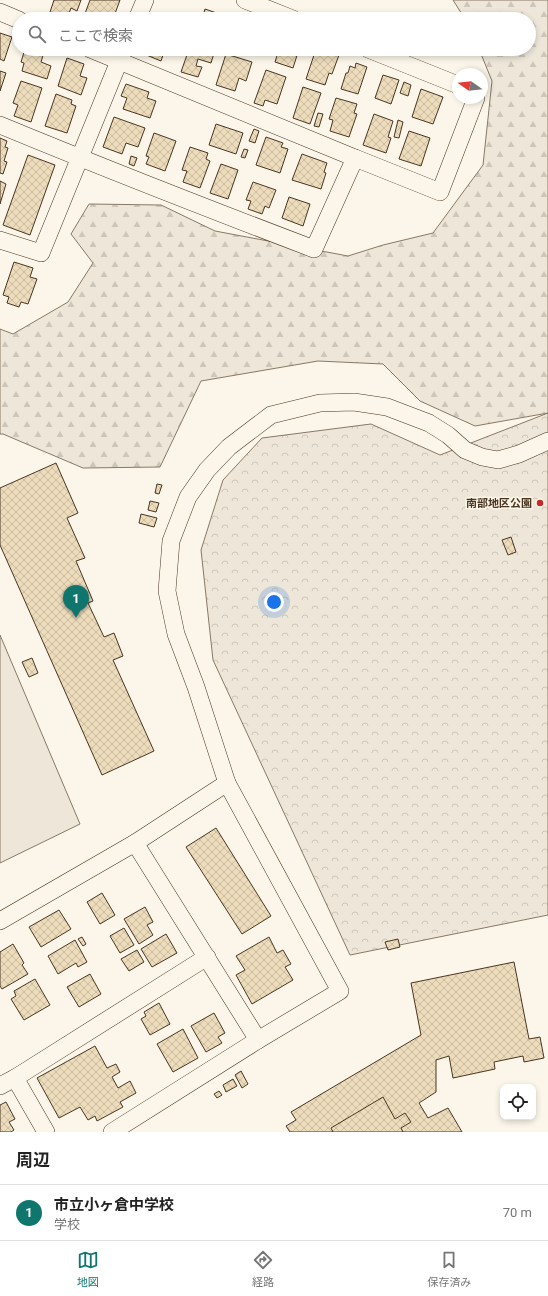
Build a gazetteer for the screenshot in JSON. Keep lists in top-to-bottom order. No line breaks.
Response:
{"places":["南部地区公園"],"north":"left","page":{"search":"ここで検索","pins":"1","heading":"周辺","list":[{"mark":"1","name":"市立小ヶ倉中学校","note":"学校","value":"70 m"}],"nav":["地図","経路","保存済み"]}}
